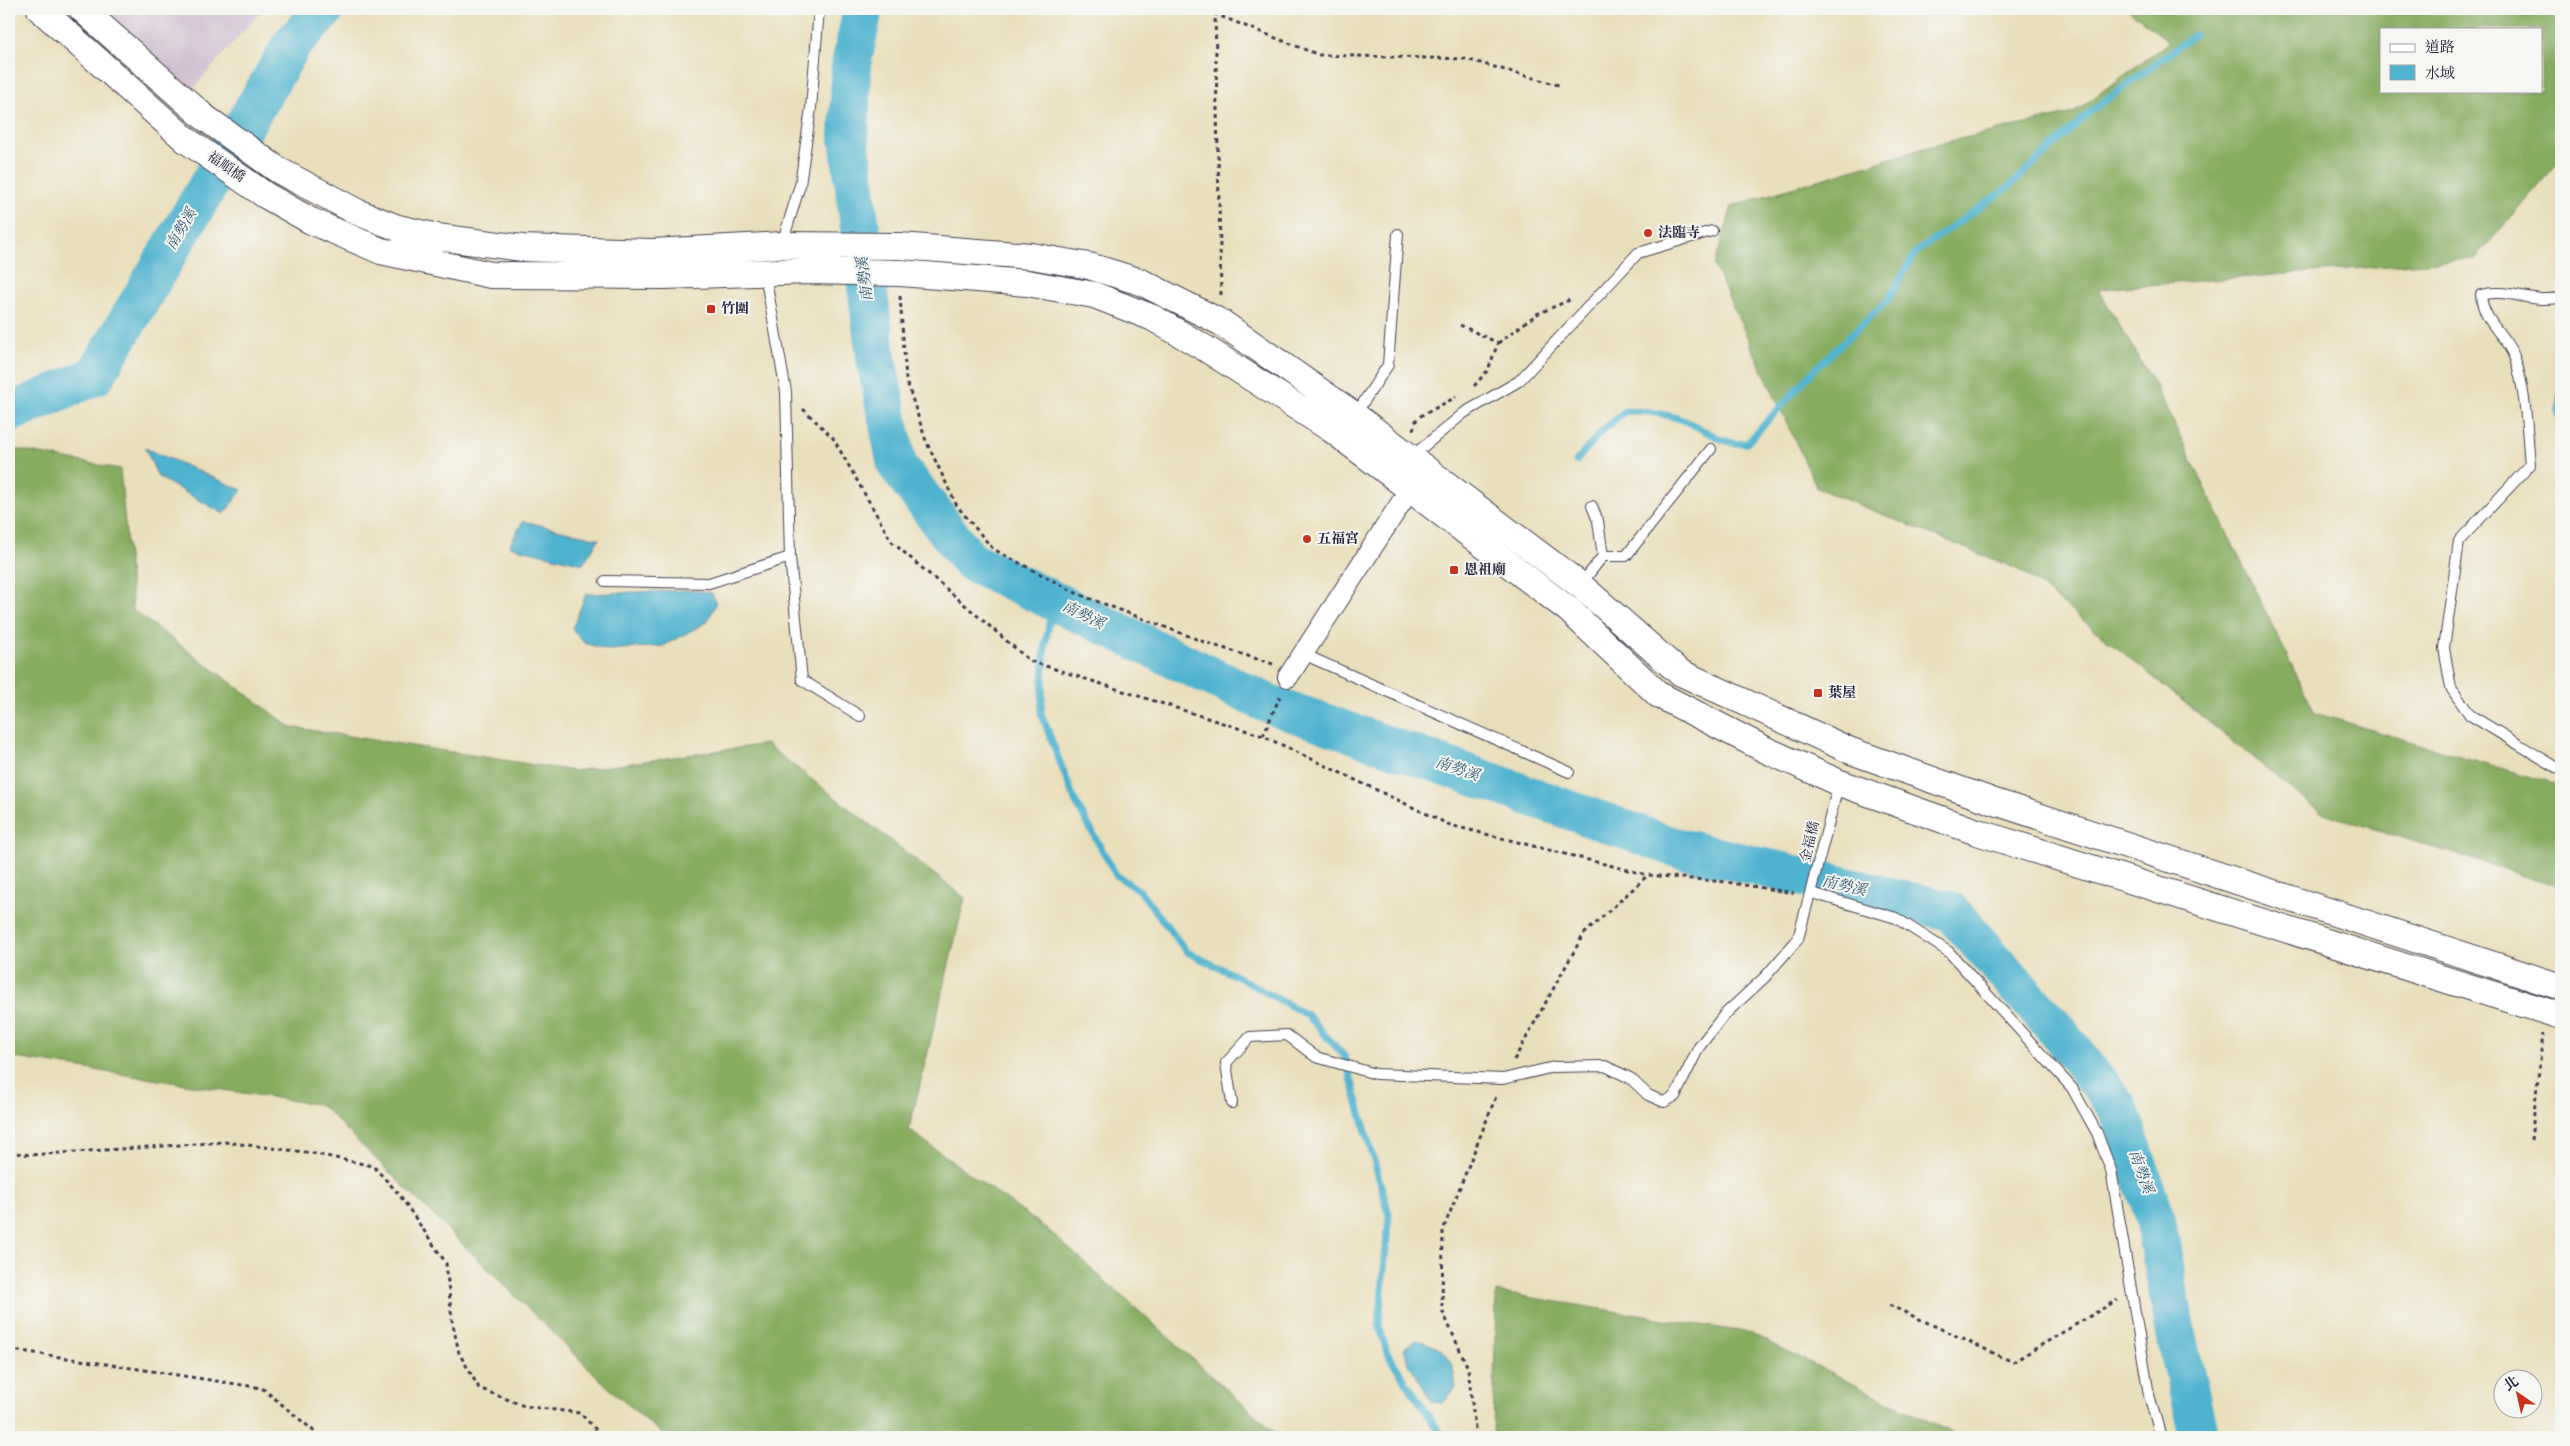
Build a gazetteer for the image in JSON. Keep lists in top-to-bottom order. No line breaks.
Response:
{"streets":{"street":["福順橋"],"lane":["金福橋"]},"crossings":[["福順橋","金福橋"]],"water":["南勢溪"],"places":{"other":["法臨寺","五福宮"],"transit":["竹圍","恩祖廟","葉屋"]},"legend":["道路","水域"],"north":"top left"}
